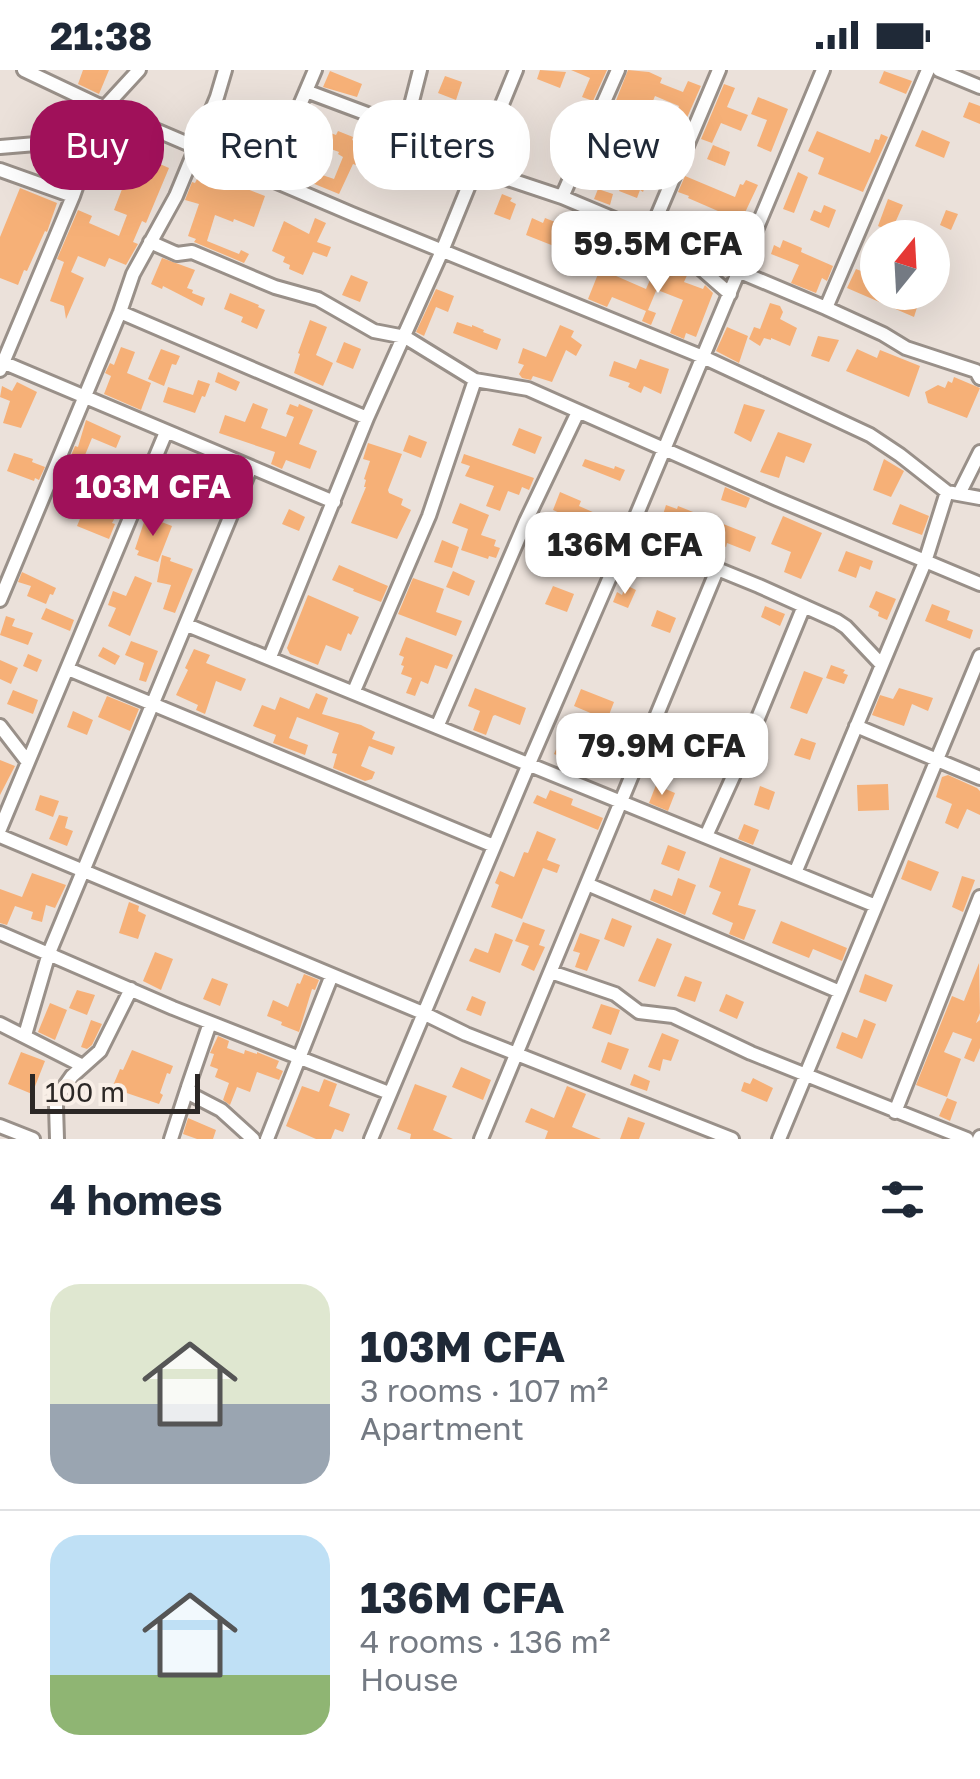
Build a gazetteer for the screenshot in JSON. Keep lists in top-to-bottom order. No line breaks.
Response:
{"scale_bar":"100 m","north":"top","page":{"status":"21:38","chip":["Buy","Rent","Filters","New"],"price":["59.5M CFA","103M CFA","136M CFA","79.9M CFA"],"scale":"100 m","heading":"4 homes","list":[{"name":"103M CFA","note":"3 rooms · 107 m² · Apartment"},{"name":"136M CFA","note":"4 rooms · 136 m² · House"}]}}
